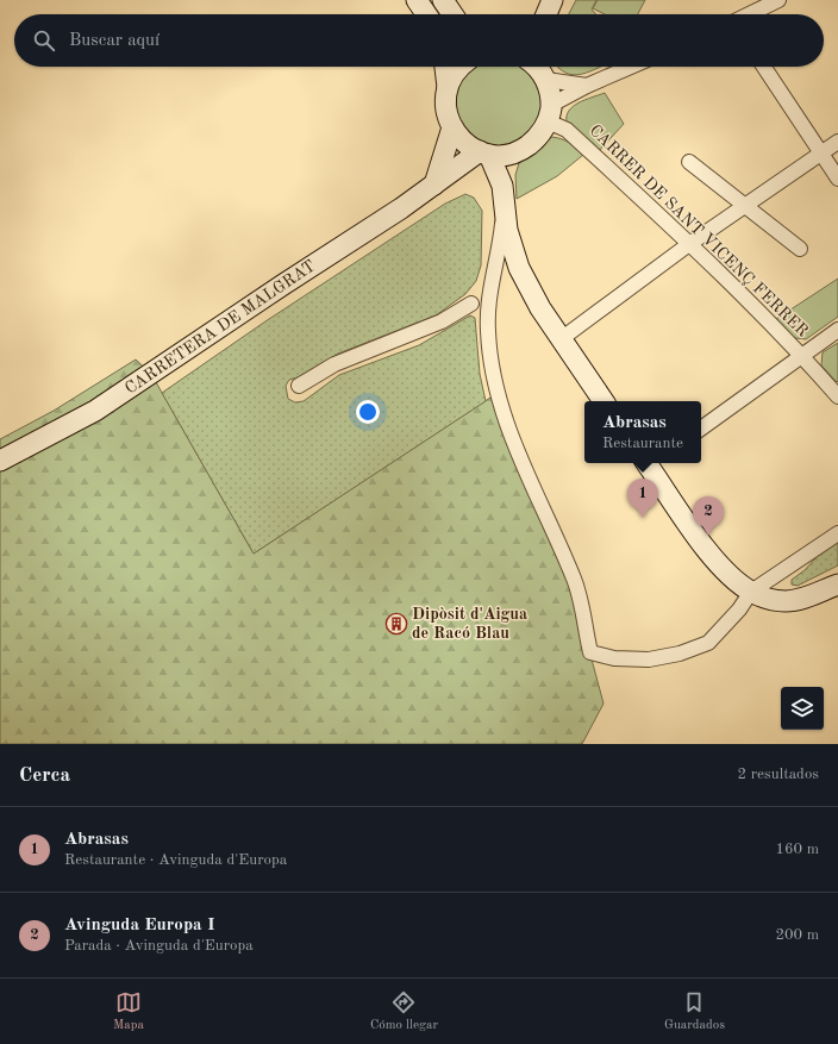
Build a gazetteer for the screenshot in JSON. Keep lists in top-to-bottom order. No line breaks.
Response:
{"streets":{"street":["CARRER DE SANT VICENÇ FERRER","CARRETERA DE MALGRAT"]},"places":{"building":["Dipòsit d'Aigua de Racó Blau"]},"page":{"search":"Buscar aquí","popup":["Abrasas","Restaurante"],"pins":["1","2"],"heading":["Cerca","2 resultados"],"list":[{"mark":"1","name":"Abrasas","note":"Restaurante · Avinguda d'Europa","value":"160 m"},{"mark":"2","name":"Avinguda Europa I","note":"Parada · Avinguda d'Europa","value":"200 m"}],"nav":["Mapa","Cómo llegar","Guardados"]}}
